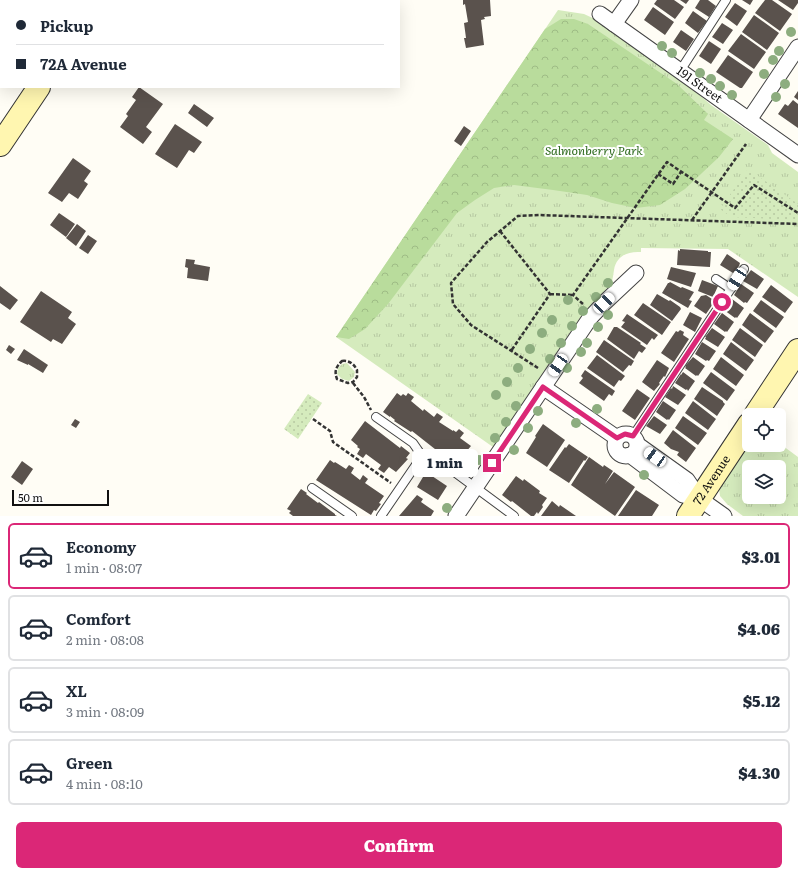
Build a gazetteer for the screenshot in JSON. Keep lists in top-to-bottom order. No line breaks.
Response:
{"streets":{"main road":["72 Avenue"],"street":["191 Street"]},"parks":["Salmonberry Park"],"scale_bar":"50 m","page":{"banner":["Pickup","72A Avenue"],"bubble":"1 min","scale":"50 m","list":[{"name":"Economy","note":"1 min · 08:07","value":"$3.01"},{"name":"Comfort","note":"2 min · 08:08","value":"$4.06"},{"name":"XL","note":"3 min · 08:09","value":"$5.12"},{"name":"Green","note":"4 min · 08:10","value":"$4.30"}],"buttons":"Confirm"}}
